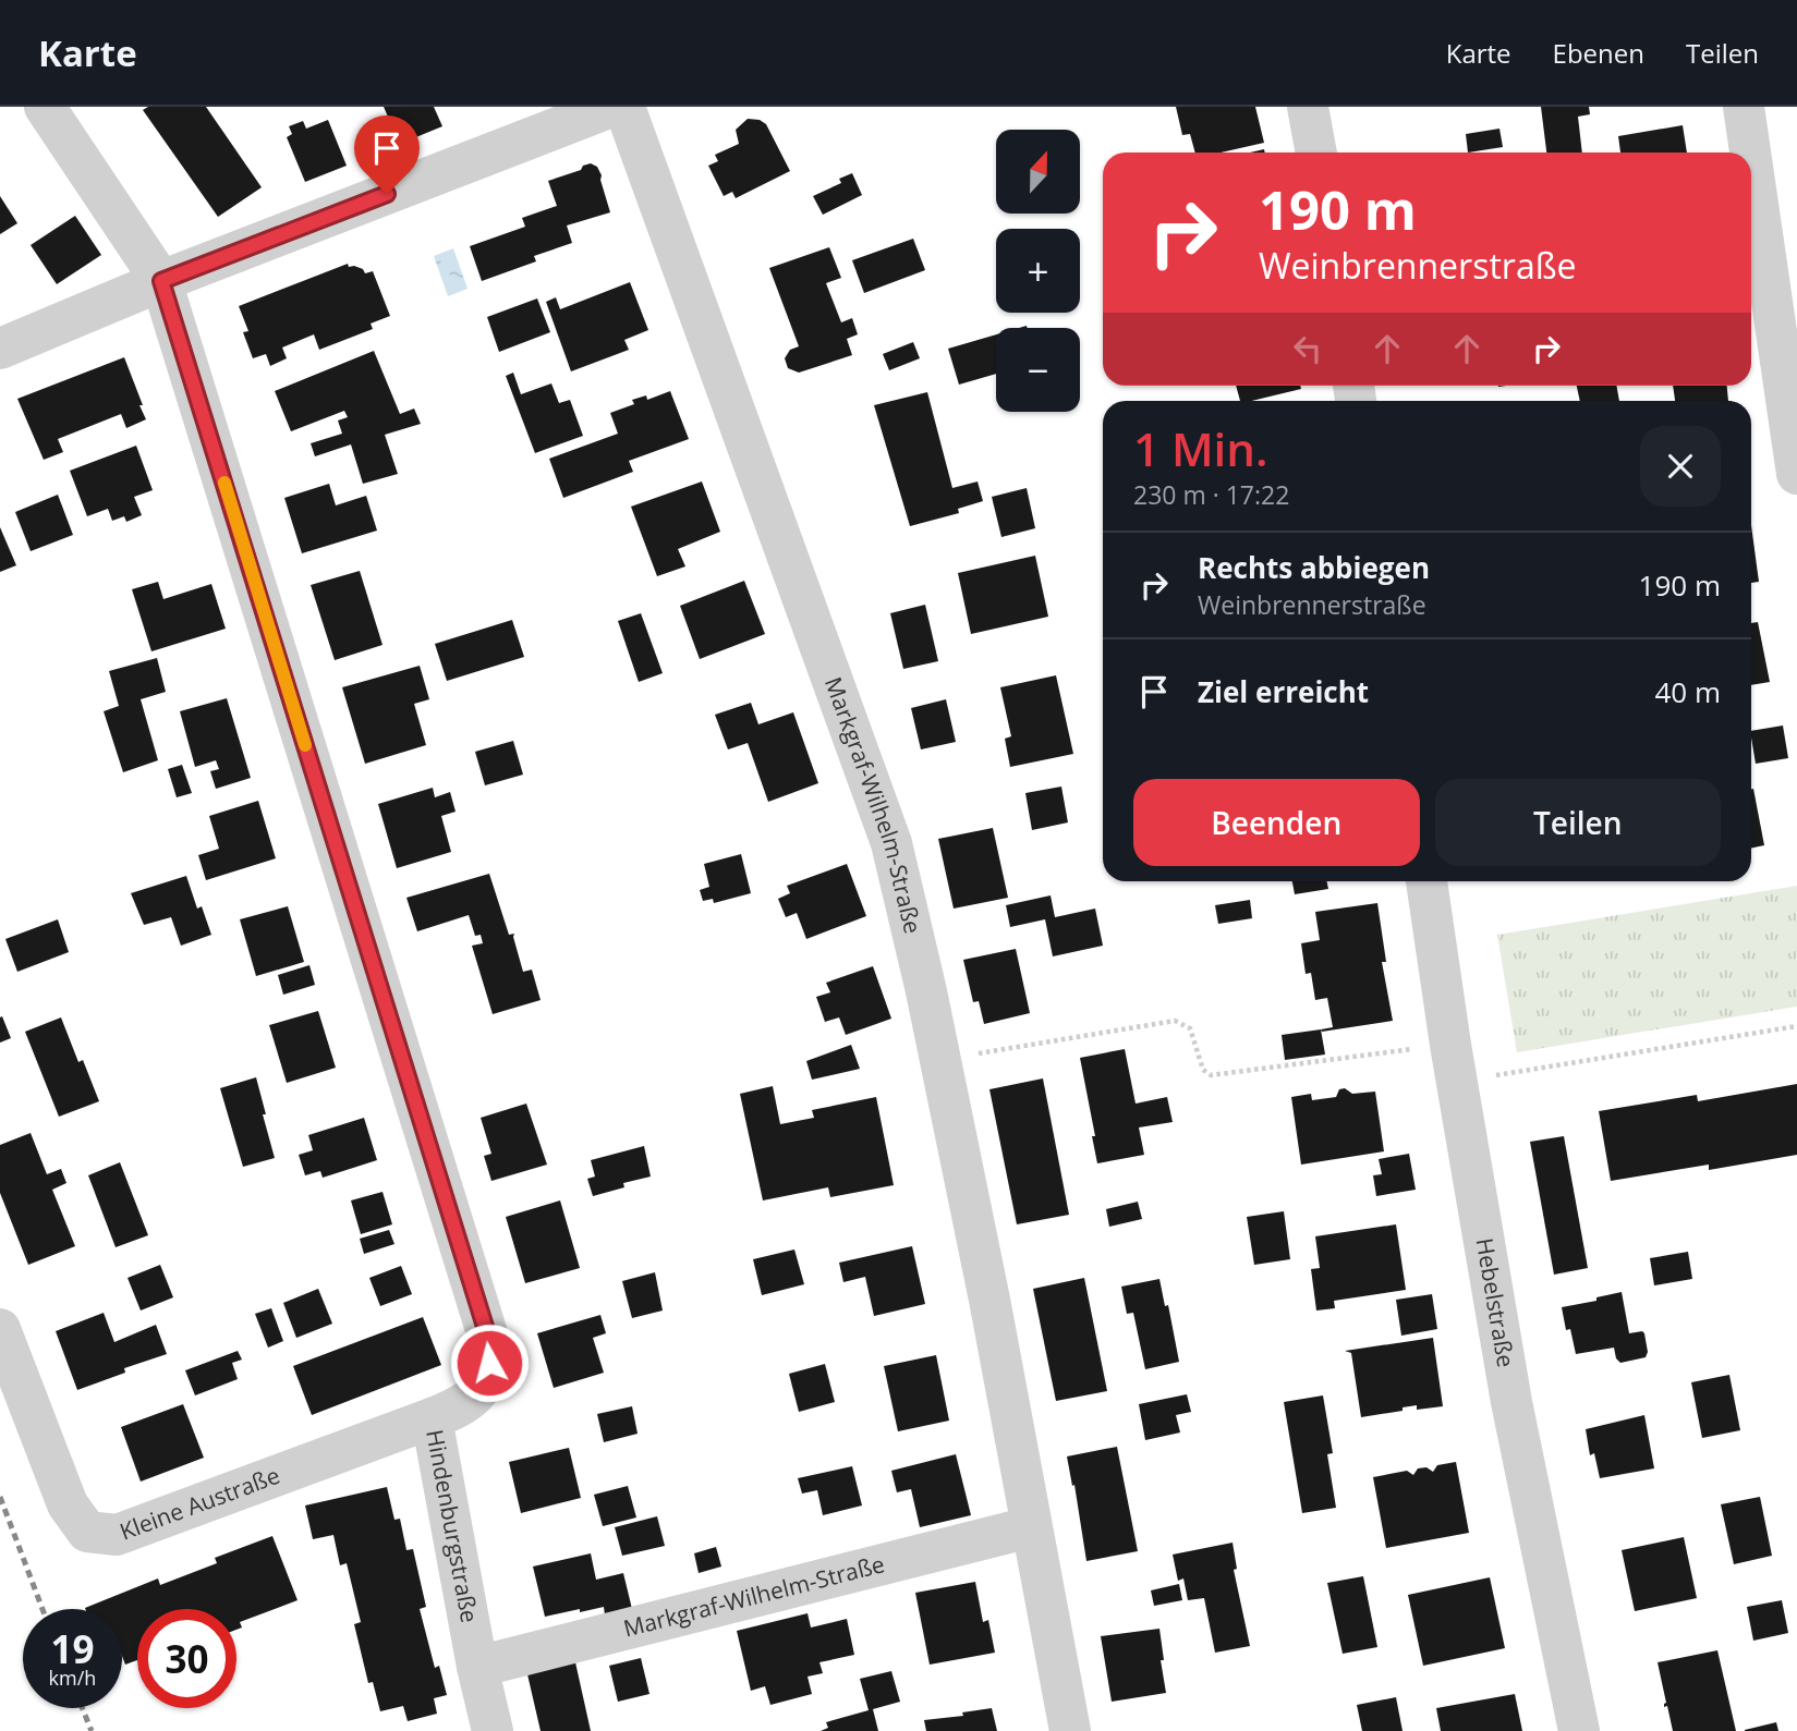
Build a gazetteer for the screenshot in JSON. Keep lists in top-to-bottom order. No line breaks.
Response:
{"streets":{"street":["Markgraf-Wilhelm-Straße","Hebelstraße","Kleine Austraße","Hindenburgstraße"]},"crossings":[["Markgraf-Wilhelm-Straße","Hindenburgstraße"],["Kleine Austraße","Hindenburgstraße"]],"north":"top","page":{"header":"Karte","nav":["Karte","Ebenen","Teilen"],"map_buttons":["+","−"],"turn":["190 m","Weinbrennerstraße"],"heading":["1 Min.","230 m · 17:22"],"list":[{"name":"Rechts abbiegen","note":"Weinbrennerstraße","value":"190 m"},{"name":"Ziel erreicht","value":"40 m"}],"buttons":["Beenden","Teilen"],"speed":"19 km/h","limit":"30"}}
